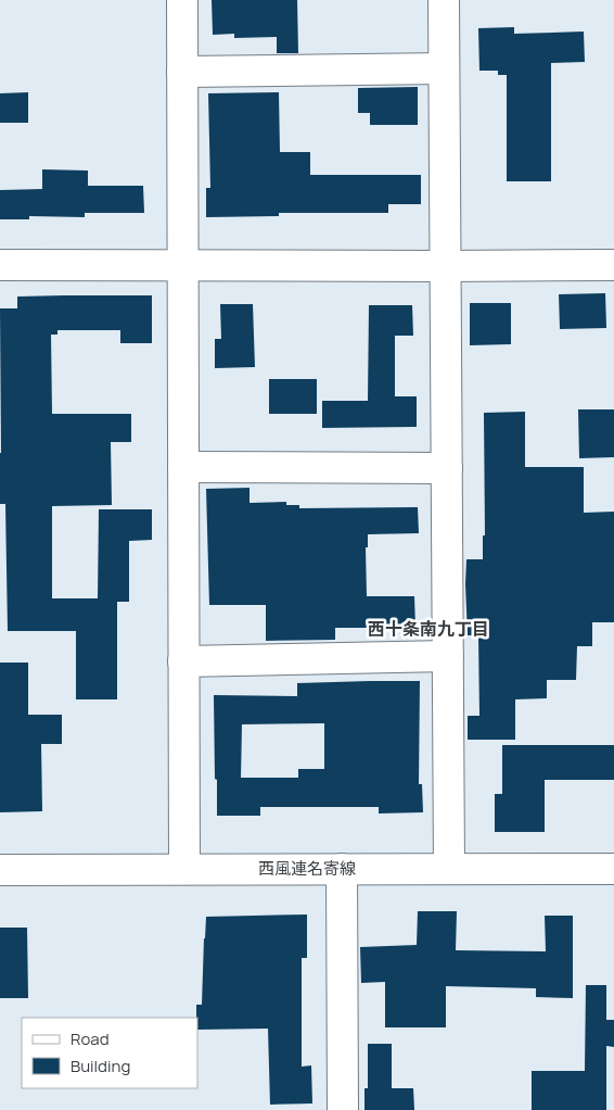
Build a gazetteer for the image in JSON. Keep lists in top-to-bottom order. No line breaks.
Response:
{"streets":{"street":["西風連名寄線"]},"districts":["西十条南九丁目"],"legend":["Road","Building"]}
